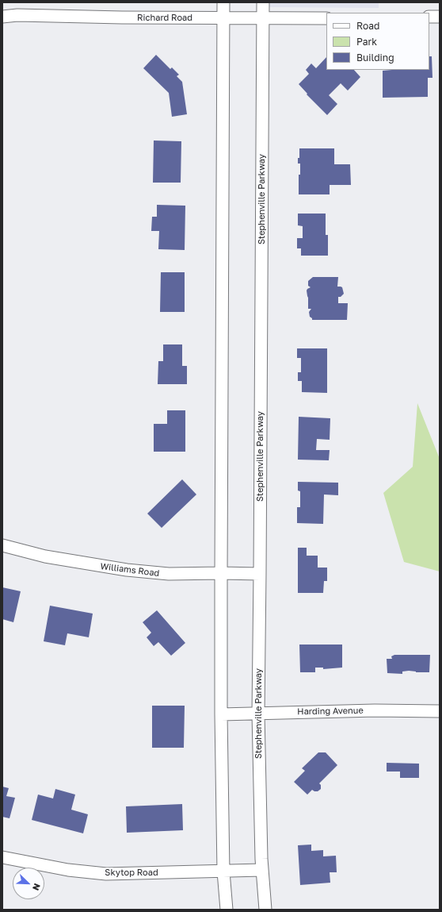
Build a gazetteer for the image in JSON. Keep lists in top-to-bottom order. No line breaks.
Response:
{"streets":{"street":["Richard Road","Stephenville Parkway","Williams Road","Harding Avenue","Skytop Road"]},"crossings":[["Richard Road","Stephenville Parkway"],["Stephenville Parkway","Williams Road"],["Stephenville Parkway","Harding Avenue"],["Stephenville Parkway","Skytop Road"]],"legend":["Road","Park","Building"],"north":"bottom right"}
